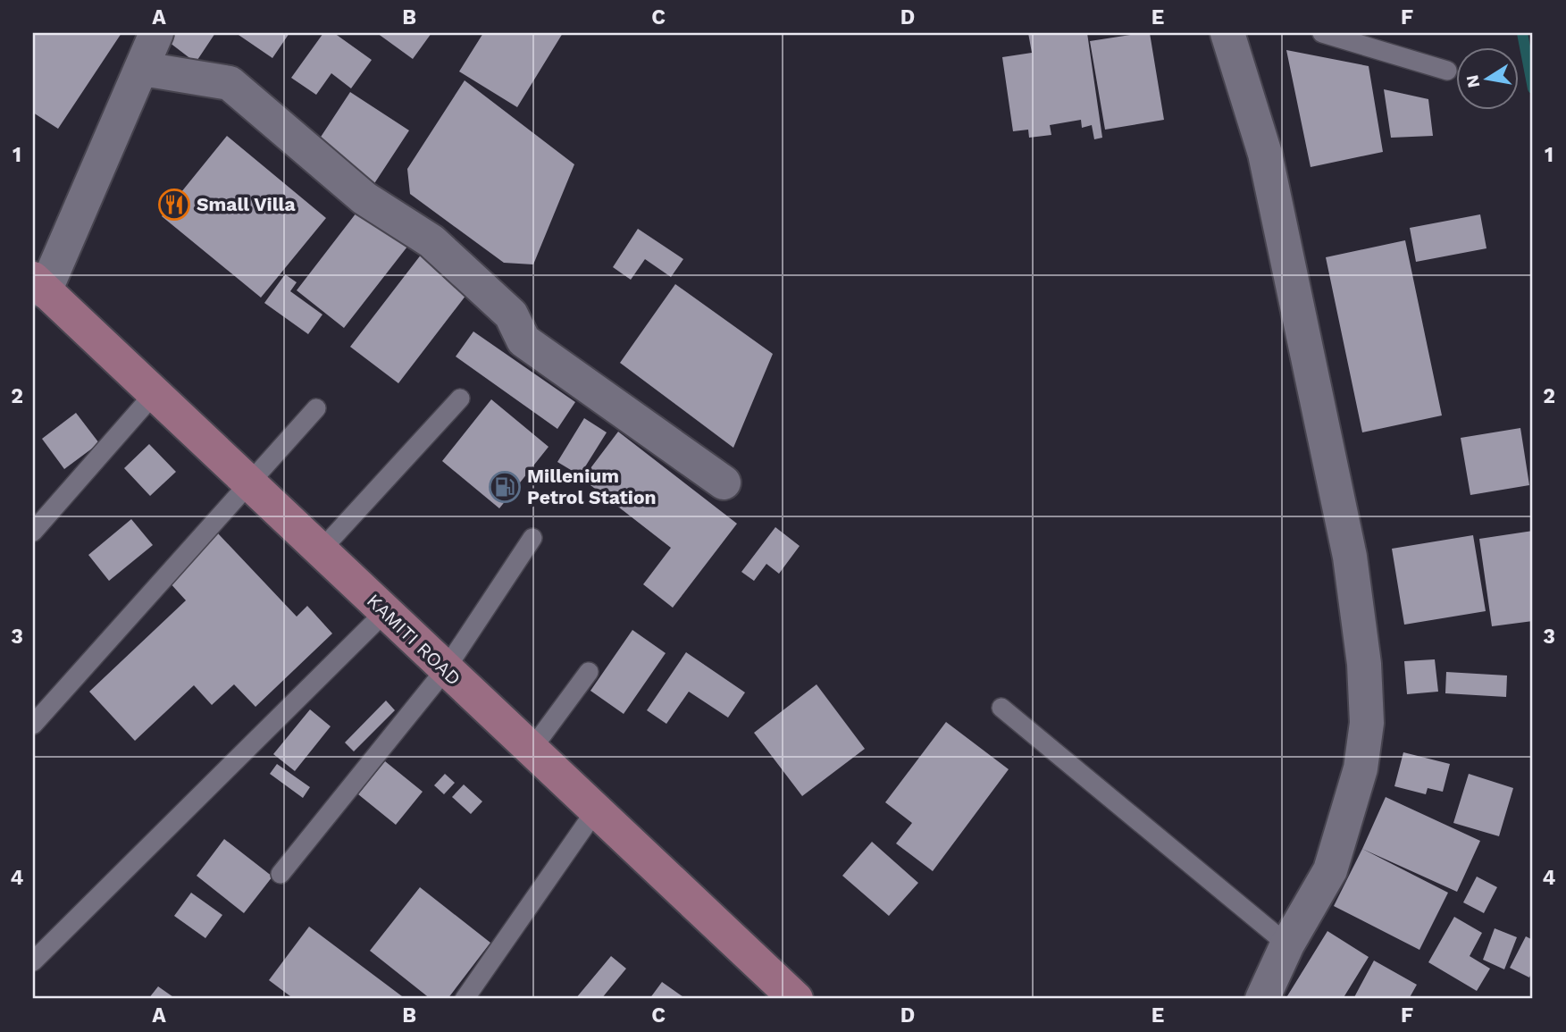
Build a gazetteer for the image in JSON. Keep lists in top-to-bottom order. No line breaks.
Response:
{"streets":{"main road":["KAMITI ROAD"]},"places":{"restaurant":["Small Villa"],"fuel station":["Millenium Petrol Station"]},"north":"left","grid":{"columns":["A","B","C","D","E","F"],"rows":["1","2","3","4"]}}
